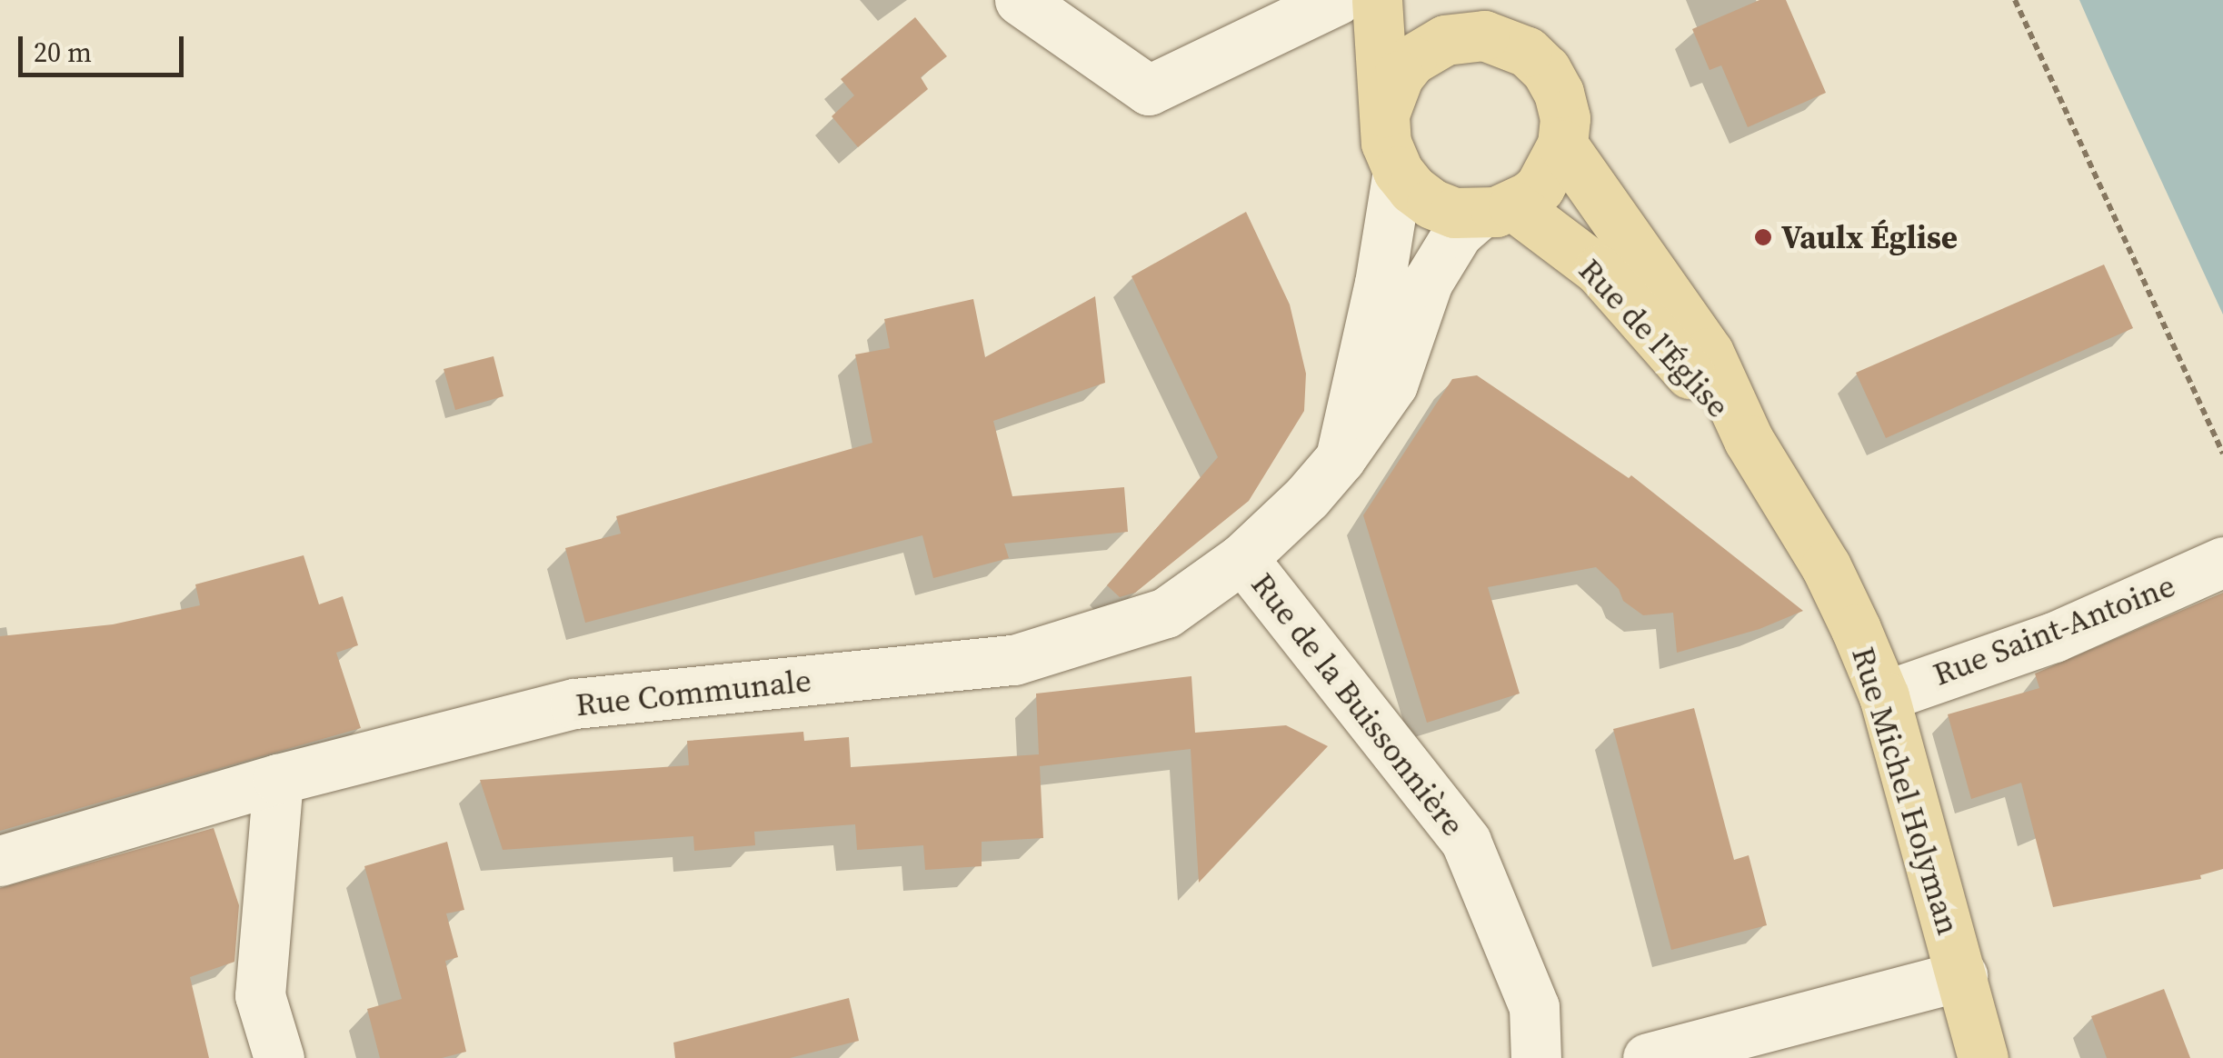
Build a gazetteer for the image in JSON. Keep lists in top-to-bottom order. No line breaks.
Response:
{"streets":{"main road":["Rue de l'Église","Rue Michel Holyman"],"street":["Rue Saint-Antoine","Rue Communale","Rue de la Buissonnière"]},"crossings":[["Rue de l'Église","Rue Communale"],["Rue de l'Église","Rue Michel Holyman"],["Rue Saint-Antoine","Rue Michel Holyman"],["Rue Communale","Rue de la Buissonnière"]],"places":["Vaulx Église"],"scale_bar":"20 m"}
